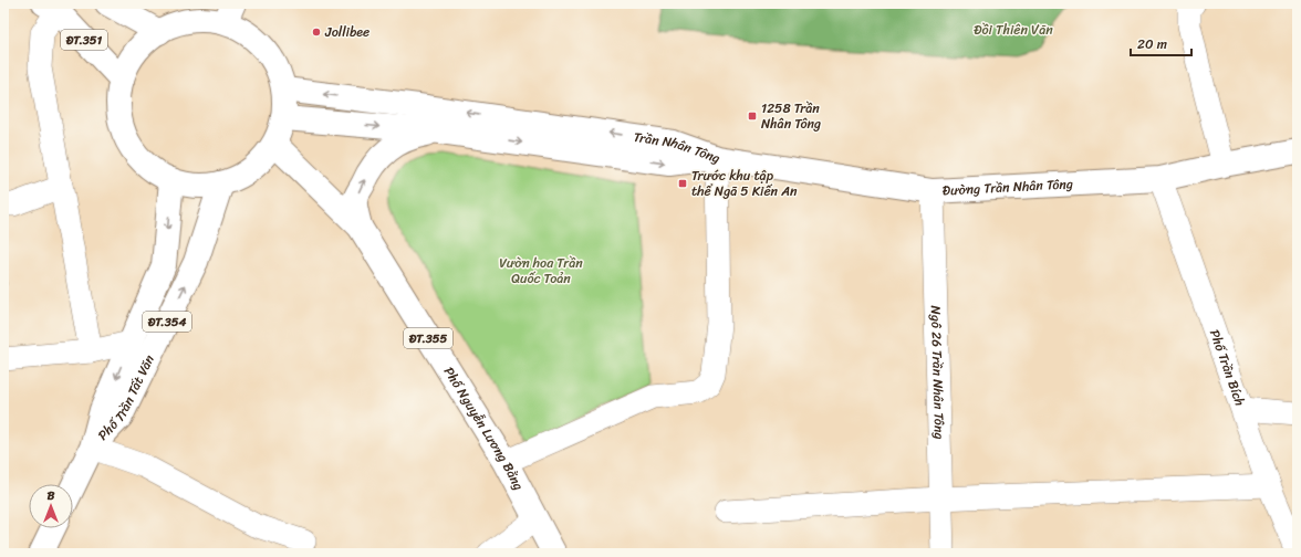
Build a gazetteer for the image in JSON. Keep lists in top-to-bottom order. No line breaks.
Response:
{"streets":{"main road":["ĐT.351","Trần Nhân Tông","Đường Trần Nhân Tông","ĐT.354","ĐT.355","Phố Trần Tất Văn","Phố Nguyễn Lương Bằng"],"street":["Phố Trần Bích","Ngô 26 Trần Nhân Tông"]},"crossings":[["Trần Nhân Tông","Đường Trần Nhân Tông"],["Đường Trần Nhân Tông","Phố Trần Bích"],["Đường Trần Nhân Tông","Ngô 26 Trần Nhân Tông"],["ĐT.354","Phố Trần Tất Văn"]],"parks":["Đồi Thiên Văn","Vườn hoa Trần Quốc Toản"],"places":{"other":["Jollibee"],"transit":["1258 Trần Nhân Tông","Trước khu tập thể Ngã 5 Kiến An"]},"scale_bar":"20 m","north":"top"}
